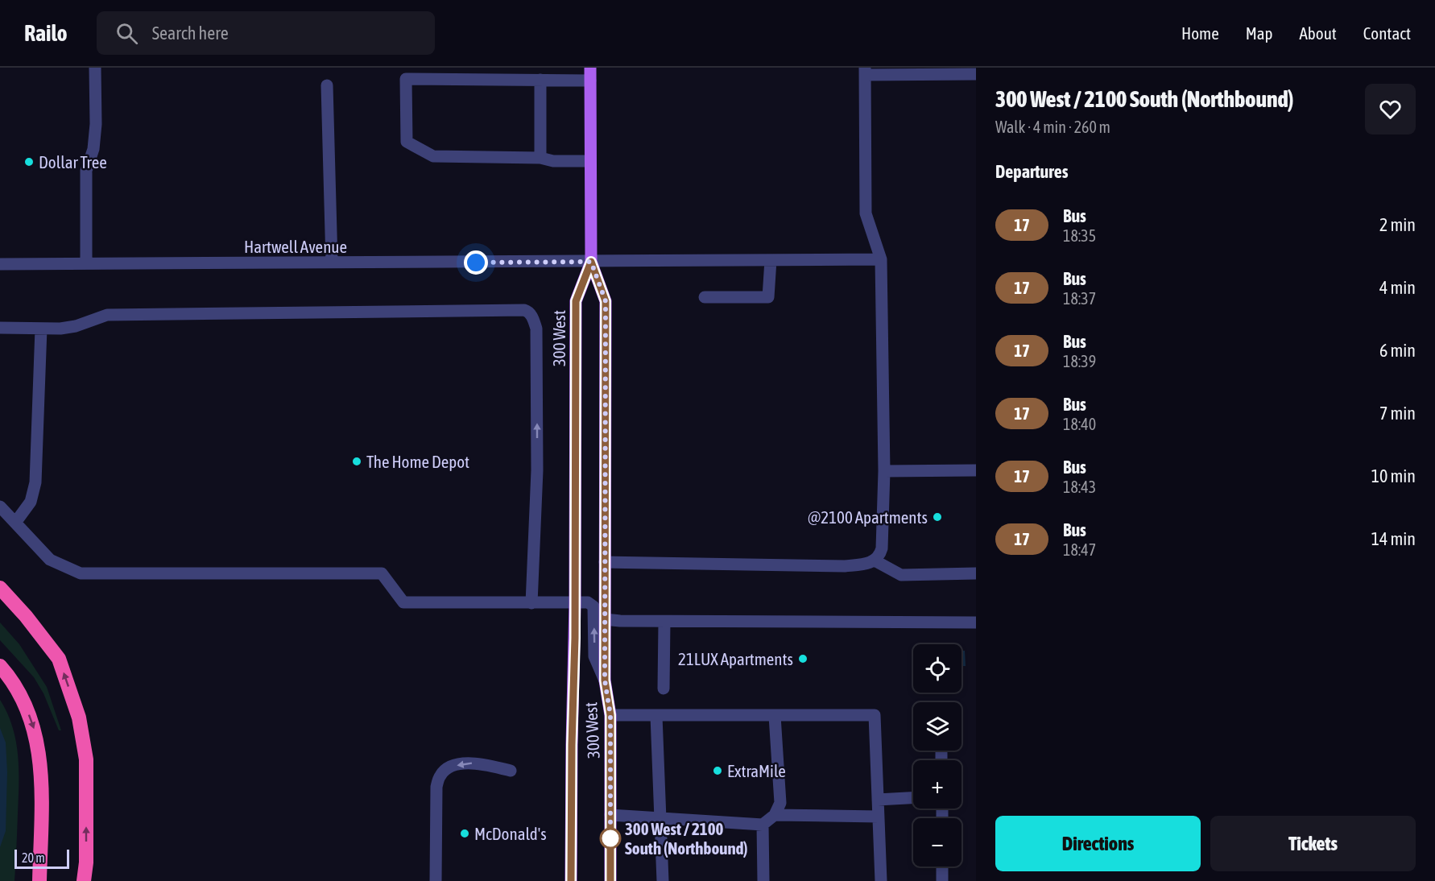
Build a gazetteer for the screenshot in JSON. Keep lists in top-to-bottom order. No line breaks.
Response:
{"streets":{"main road":["300 West"],"street":["Hartwell Avenue"]},"crossings":[["Hartwell Avenue","300 West"]],"places":["Dollar Tree","The Home Depot","@2100 Apartments","21LUX Apartments","ExtraMile","McDonald's","300 West / 2100 South (Northbound)"],"lines":["bus line 17"],"scale_bar":"20 m","page":{"header":"Railo","search":"Search here","nav":["Home","Map","About","Contact"],"heading":[["300 West / 2100 South (Northbound)","Walk · 4 min · 260 m"],"Departures"],"list":[{"mark":"17","name":"Bus","note":"18:35","value":"2 min"},{"mark":"17","name":"Bus","note":"18:37","value":"4 min"},{"mark":"17","name":"Bus","note":"18:39","value":"6 min"},{"mark":"17","name":"Bus","note":"18:40","value":"7 min"},{"mark":"17","name":"Bus","note":"18:43","value":"10 min"},{"mark":"17","name":"Bus","note":"18:47","value":"14 min"}],"map_buttons":["+","−"],"buttons":["Directions","Tickets"],"scale":"20 m"}}
